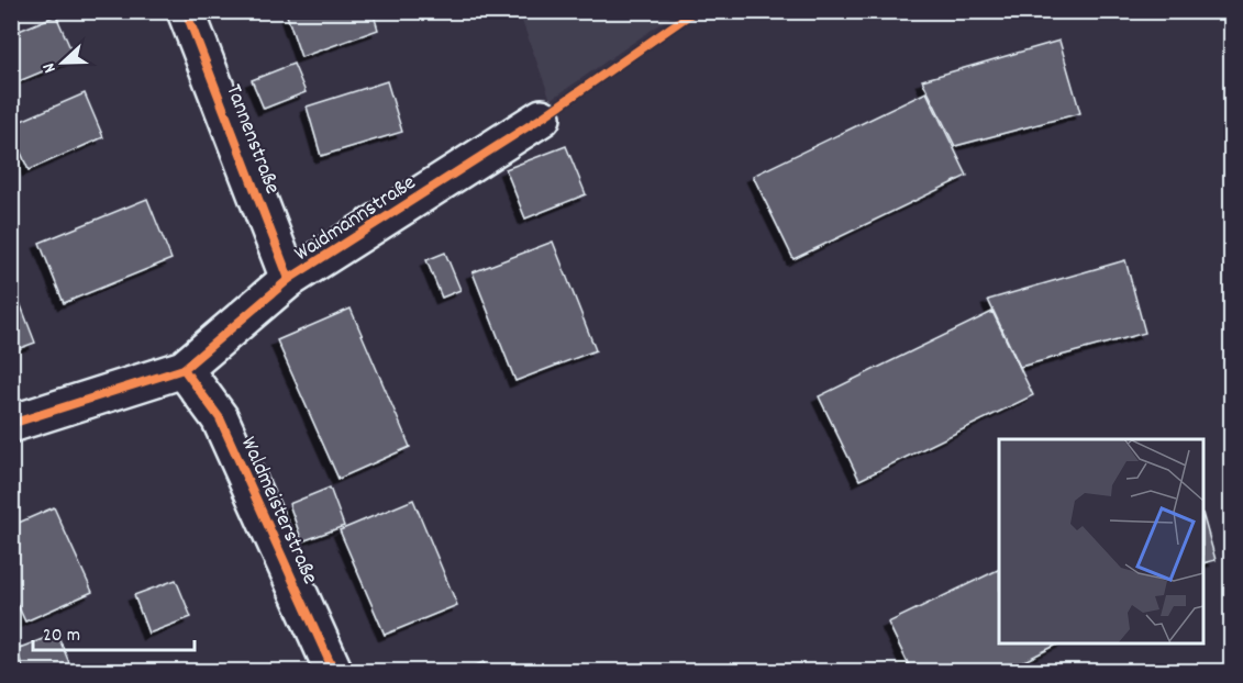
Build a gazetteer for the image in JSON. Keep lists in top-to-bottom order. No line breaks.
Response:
{"streets":{"street":["Tannenstraße","Waidmannstraße","Waldmeisterstraße"]},"crossings":[["Tannenstraße","Waidmannstraße"],["Waidmannstraße","Waldmeisterstraße"]],"scale_bar":"20 m","north":"left"}
